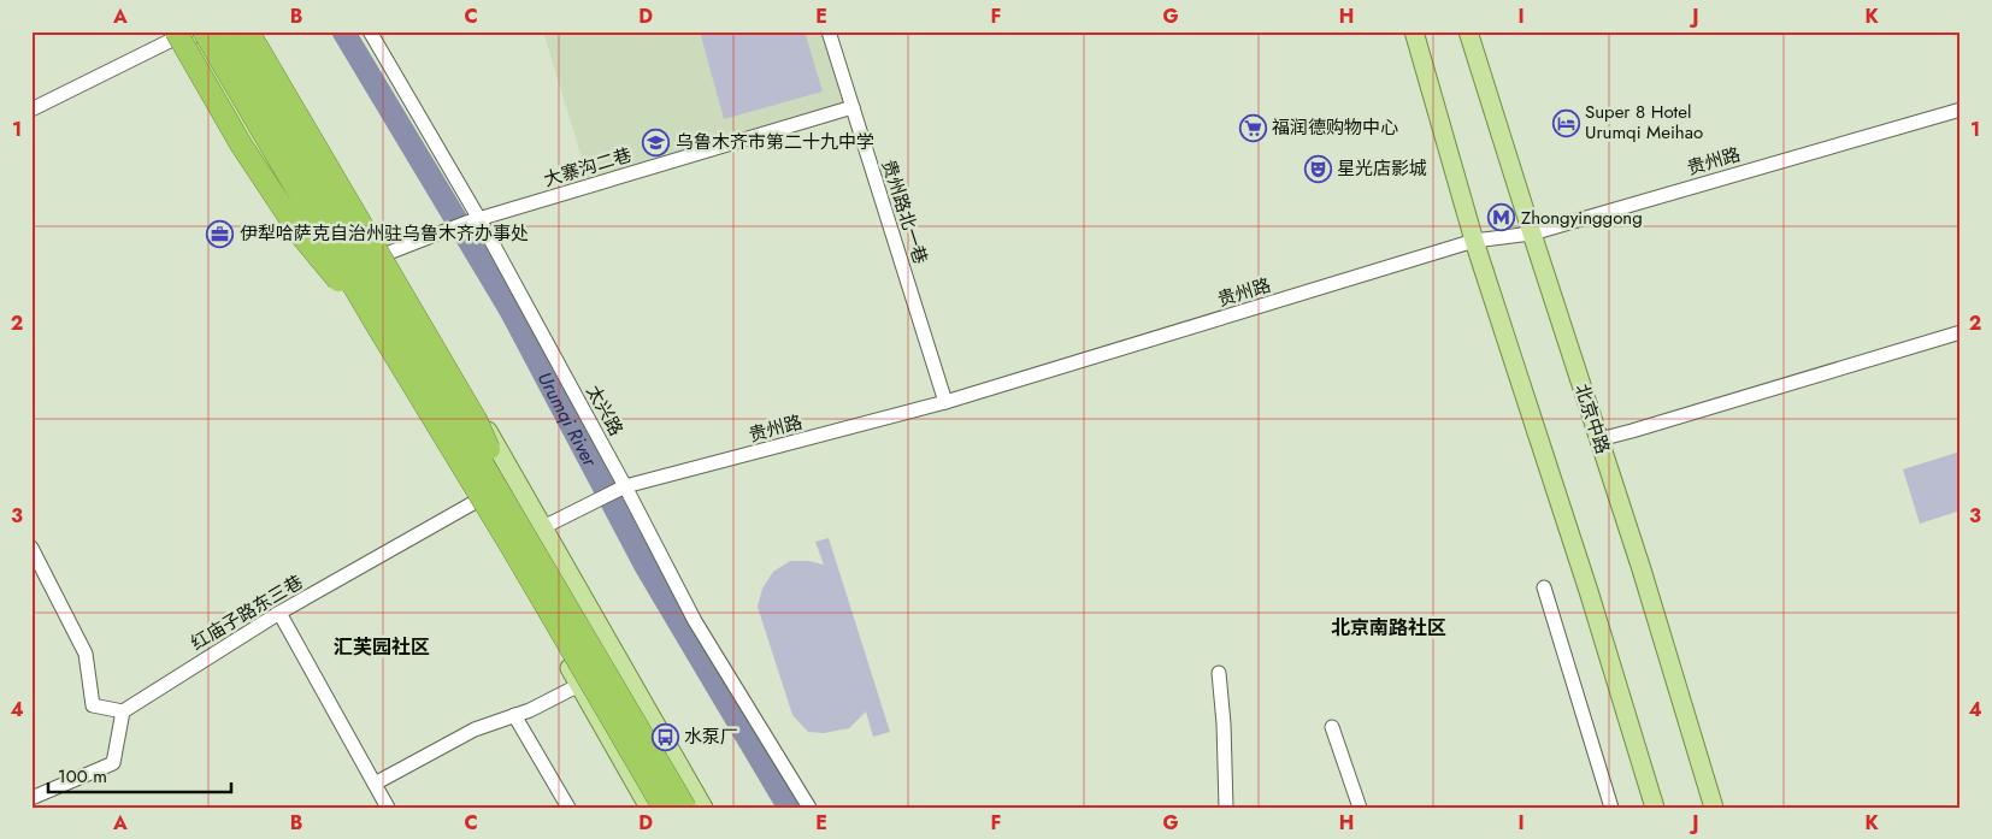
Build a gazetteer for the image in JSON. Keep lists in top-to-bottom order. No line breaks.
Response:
{"streets":{"main road":["北京中路"],"street":["贵州路","大寨沟二巷","贵州路北一巷","太兴路","红庙子路东三巷"]},"crossings":[["贵州路","贵州路北一巷"],["贵州路","太兴路"],["贵州路","北京中路"],["大寨沟二巷","贵州路北一巷"],["大寨沟二巷","太兴路"]],"districts":["北京南路社区","汇芙园社区"],"water":["Urumqi River"],"places":{"hotel":["Super 8 Hotel Urumqi Meihao"],"supermarket":["福润德购物中心"],"school or university":["乌鲁木齐市第二十九中学"],"theatre":["星光店影城"],"metro station":["Zhongyinggong"],"office":["伊犁哈萨克自治州驻乌鲁木齐办事处"],"bus stop":["水泵厂"]},"scale_bar":"100 m","grid":{"columns":["A","B","C","D","E","F","G","H","I","J","K"],"rows":["1","2","3","4"]}}
